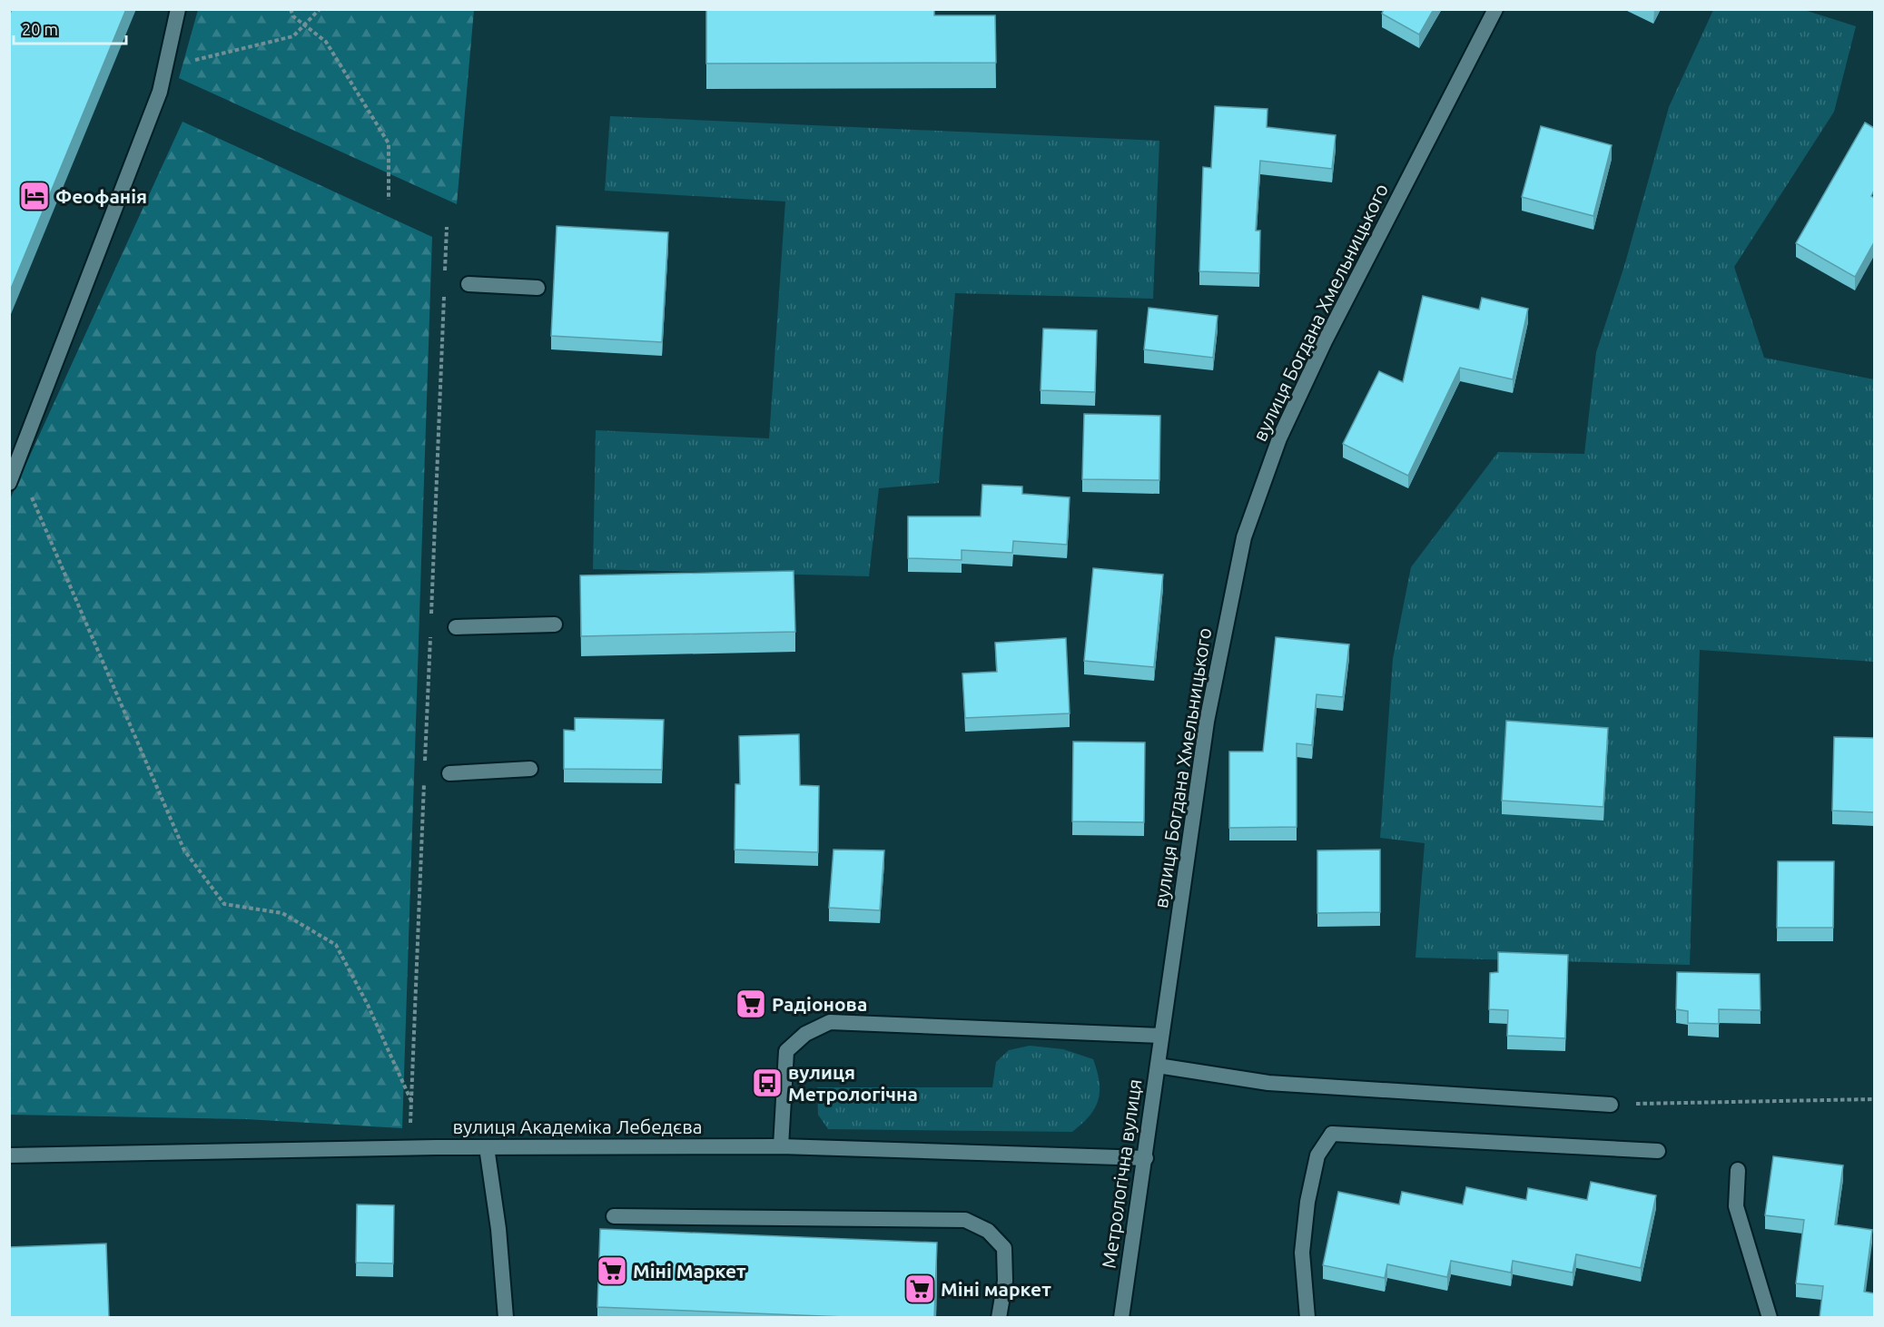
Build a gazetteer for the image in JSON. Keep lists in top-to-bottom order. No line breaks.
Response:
{"streets":{"street":["вулиця Богдана Хмельницького","вулиця Академіка Лебедєва","Метрологічна вулиця"]},"crossings":[["вулиця Богдана Хмельницького","Метрологічна вулиця"],["вулиця Академіка Лебедєва","Метрологічна вулиця"]],"places":{"hotel":["Феофанія"],"supermarket":["Радіонова","Міні Маркет","Міні маркет"],"bus stop":["вулиця Метрологічна"]},"scale_bar":"20 m"}
